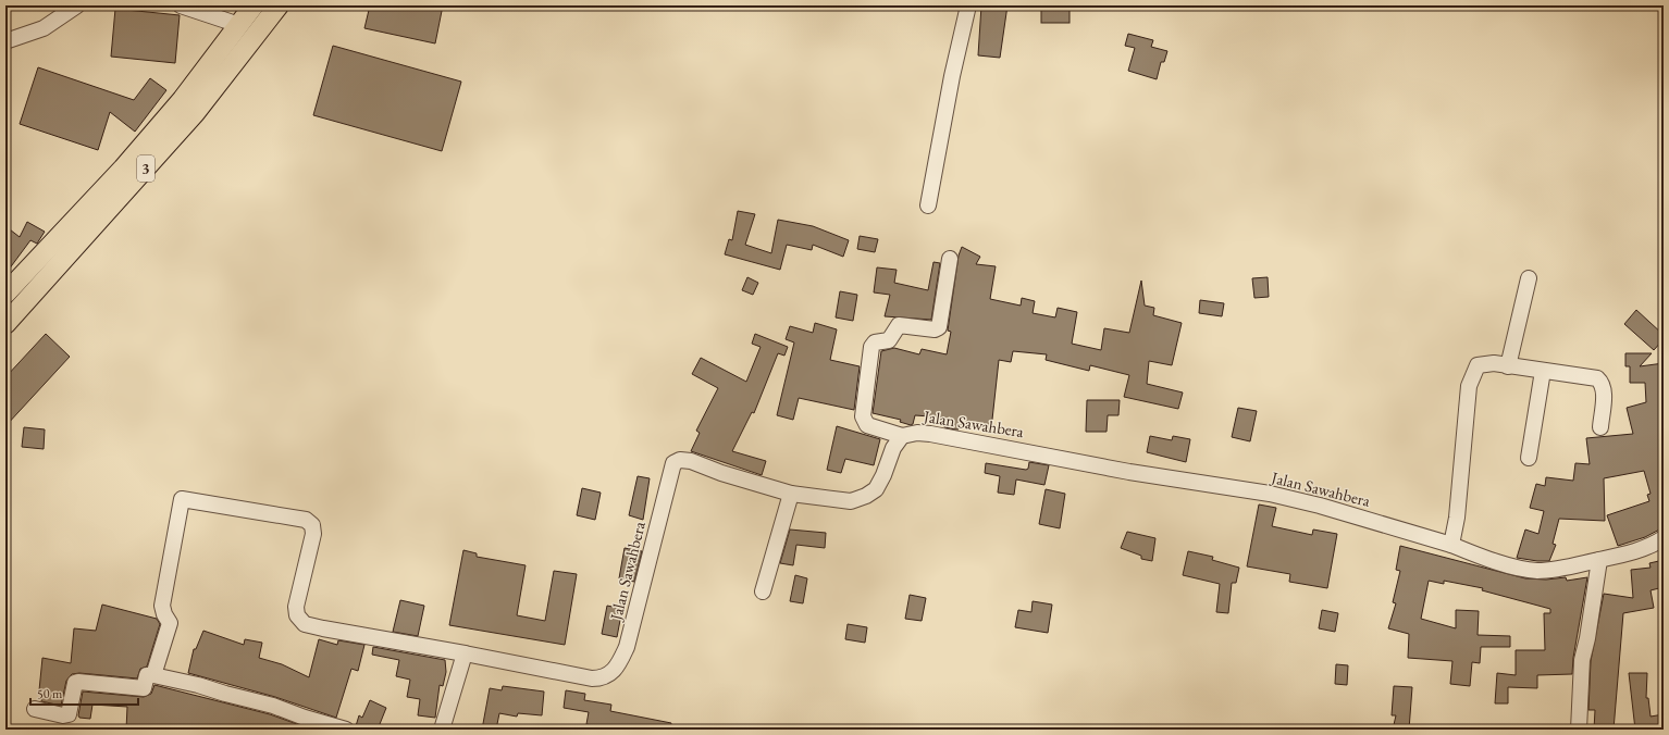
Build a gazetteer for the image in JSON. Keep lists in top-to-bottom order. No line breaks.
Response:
{"streets":{"main road":["3"],"street":["Jalan Sawahbera"]},"scale_bar":"50 m"}
